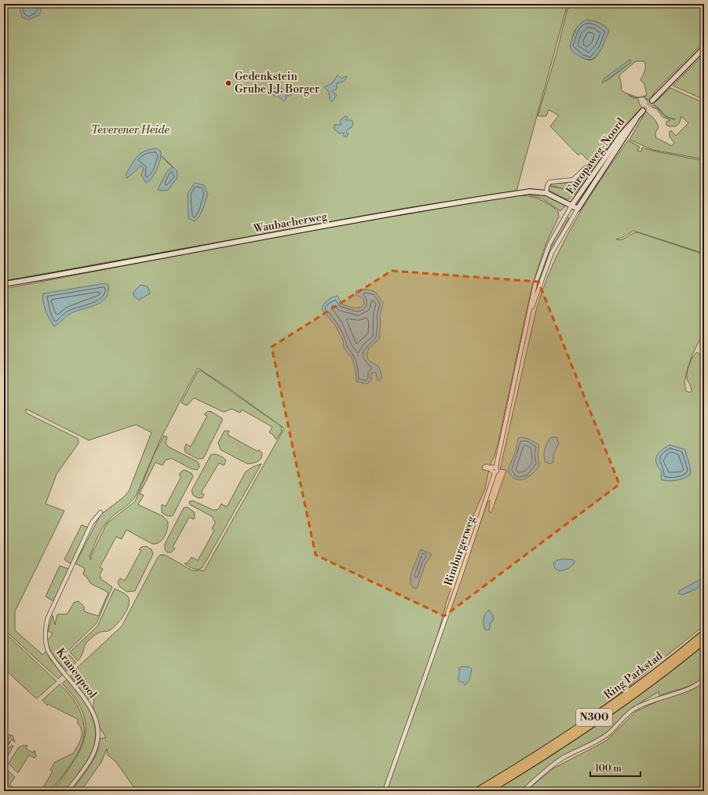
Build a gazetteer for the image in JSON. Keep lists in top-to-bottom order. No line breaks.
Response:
{"streets":{"highway":["Ring Parkstad","N300"],"street":["Europaweg-Noord","Waubacherweg","Rimburgerweg","Kranenpool"]},"crossings":[["Europaweg-Noord","Waubacherweg"],["Europaweg-Noord","Rimburgerweg"],["Waubacherweg","Rimburgerweg"]],"parks":["Teverener Heide"],"places":["Gedenkstein Grube J.J. Borger"],"scale_bar":"100 m"}
